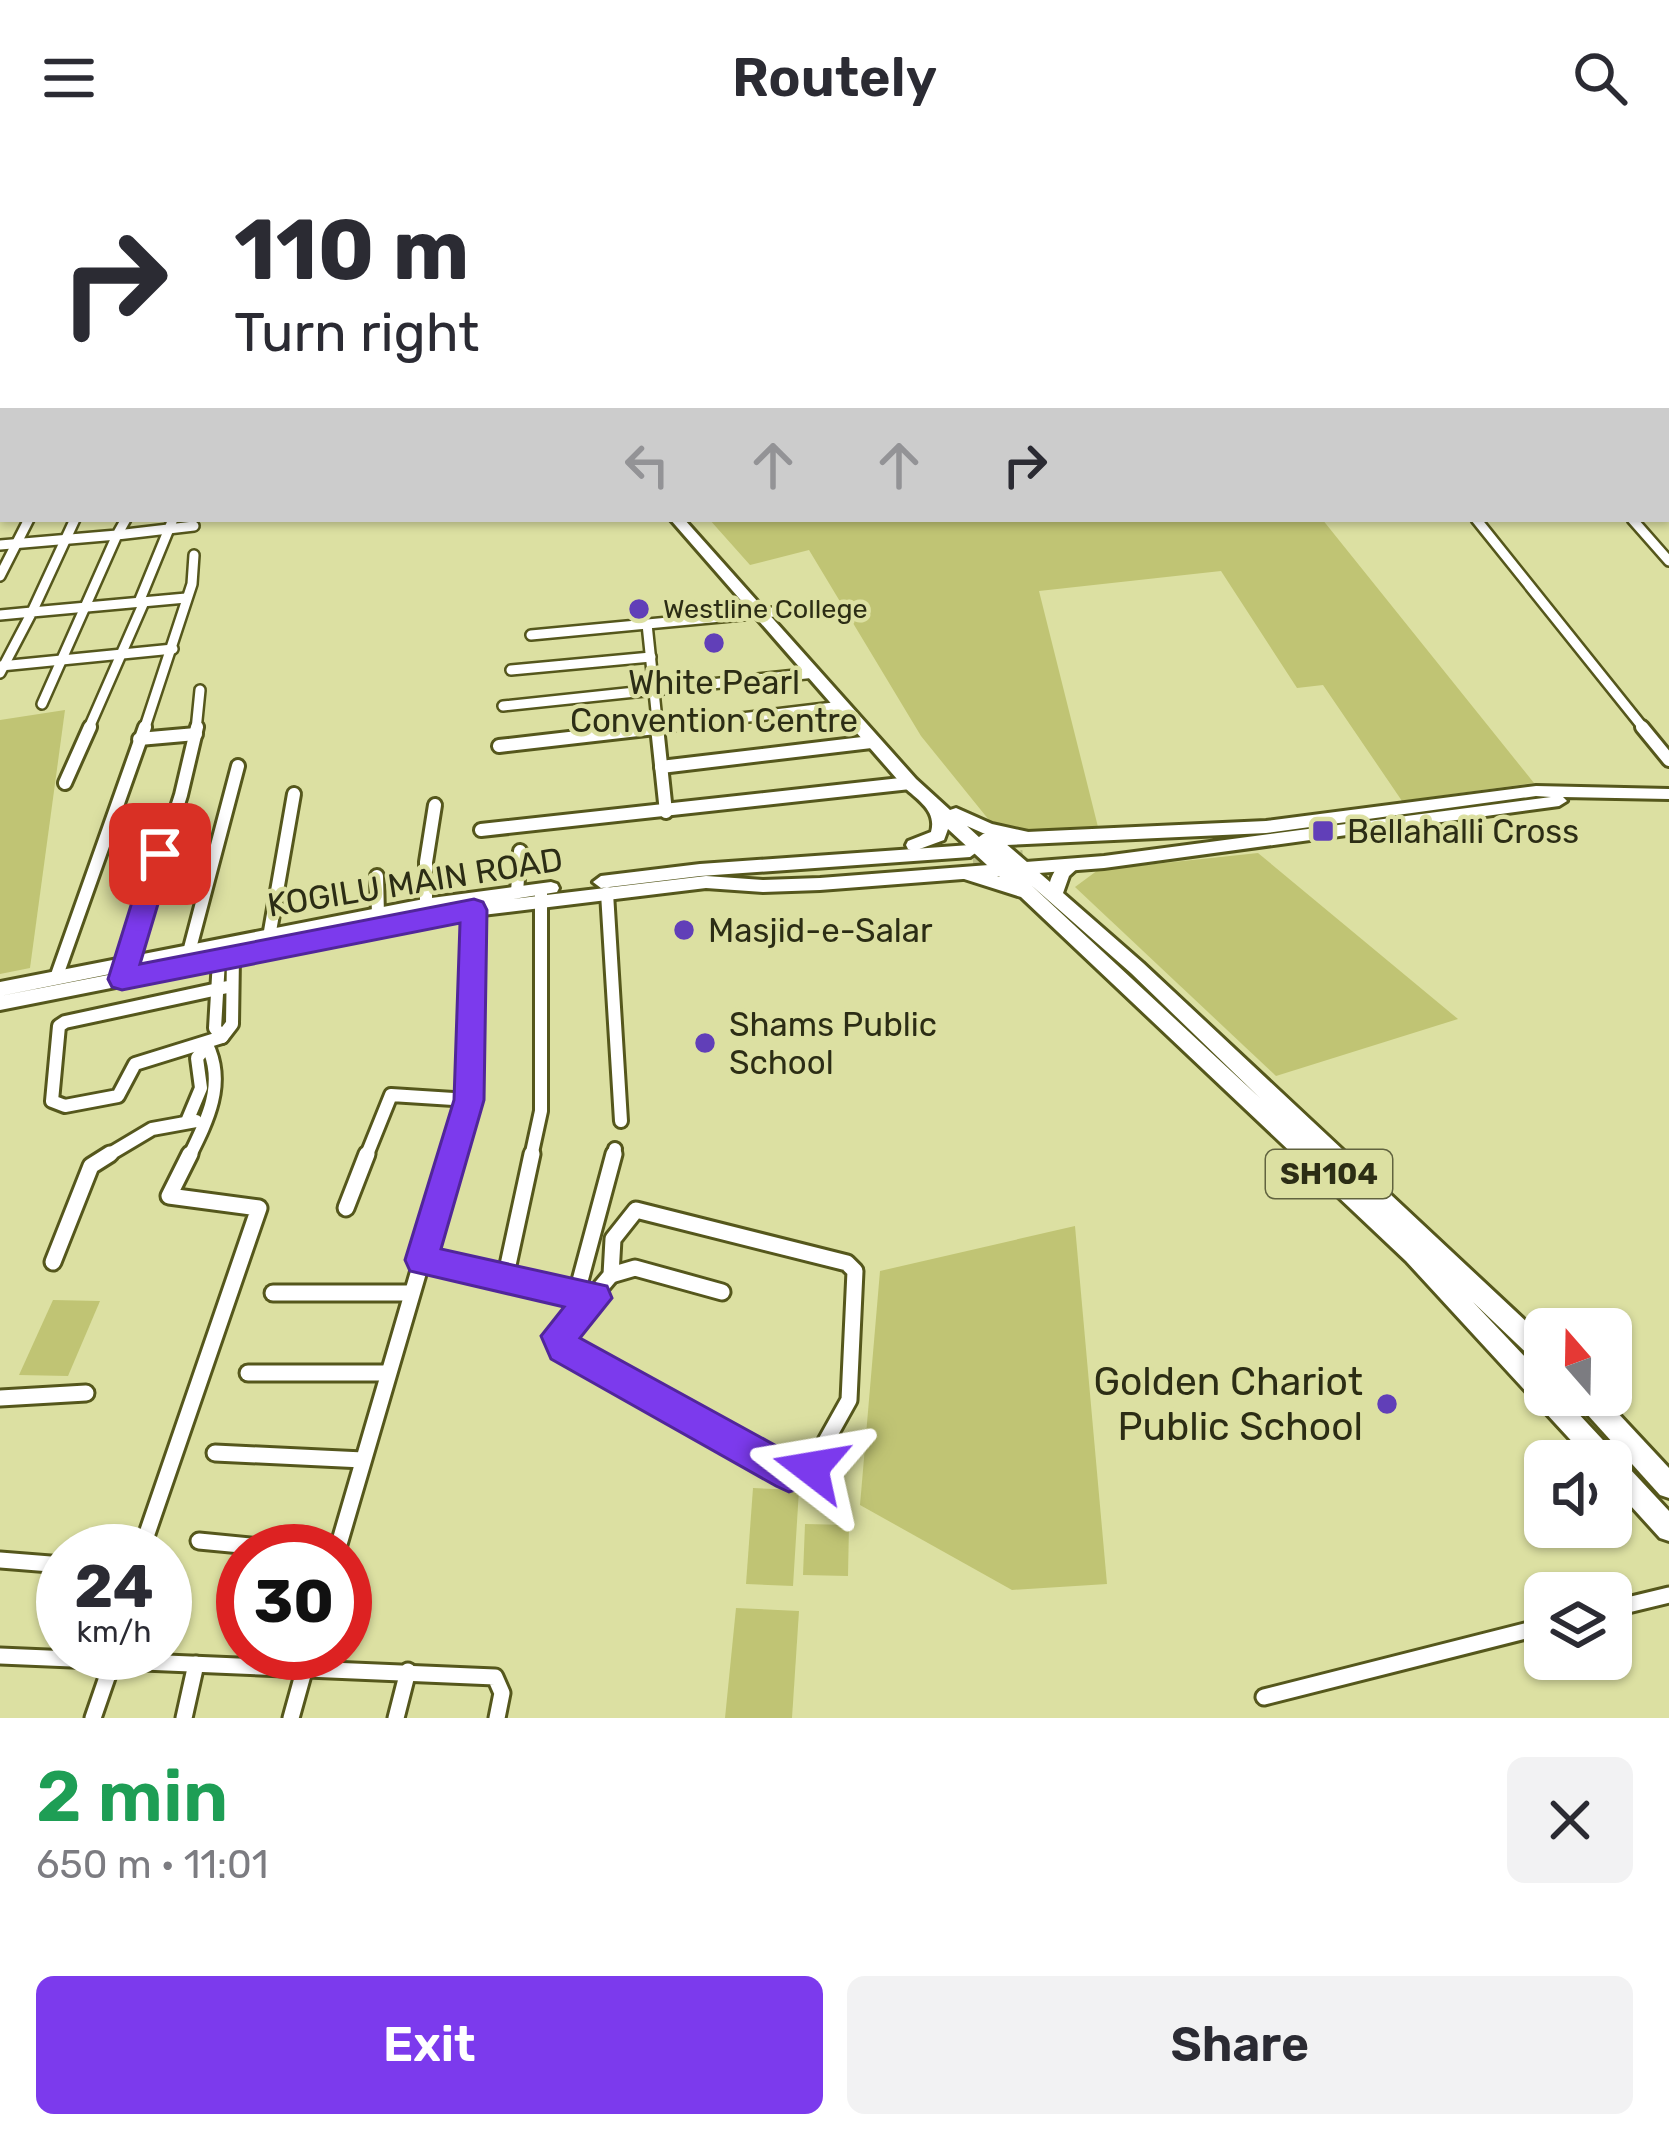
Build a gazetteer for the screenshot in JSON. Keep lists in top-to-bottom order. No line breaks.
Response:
{"streets":{"main road":["KOGILU MAIN ROAD","SH104"]},"crossings":[["KOGILU MAIN ROAD","SH104"]],"places":{"other":["Westline College","White Pearl Convention Centre","Masjid-e-Salar","Shams Public School","Golden Chariot Public School"],"transit":["Bellahalli Cross"]},"north":"top","page":{"header":"Routely","turn":["110 m","Turn right"],"speed":"24 km/h","limit":"30","heading":["2 min","650 m · 11:01"],"buttons":["Exit","Share"]}}
